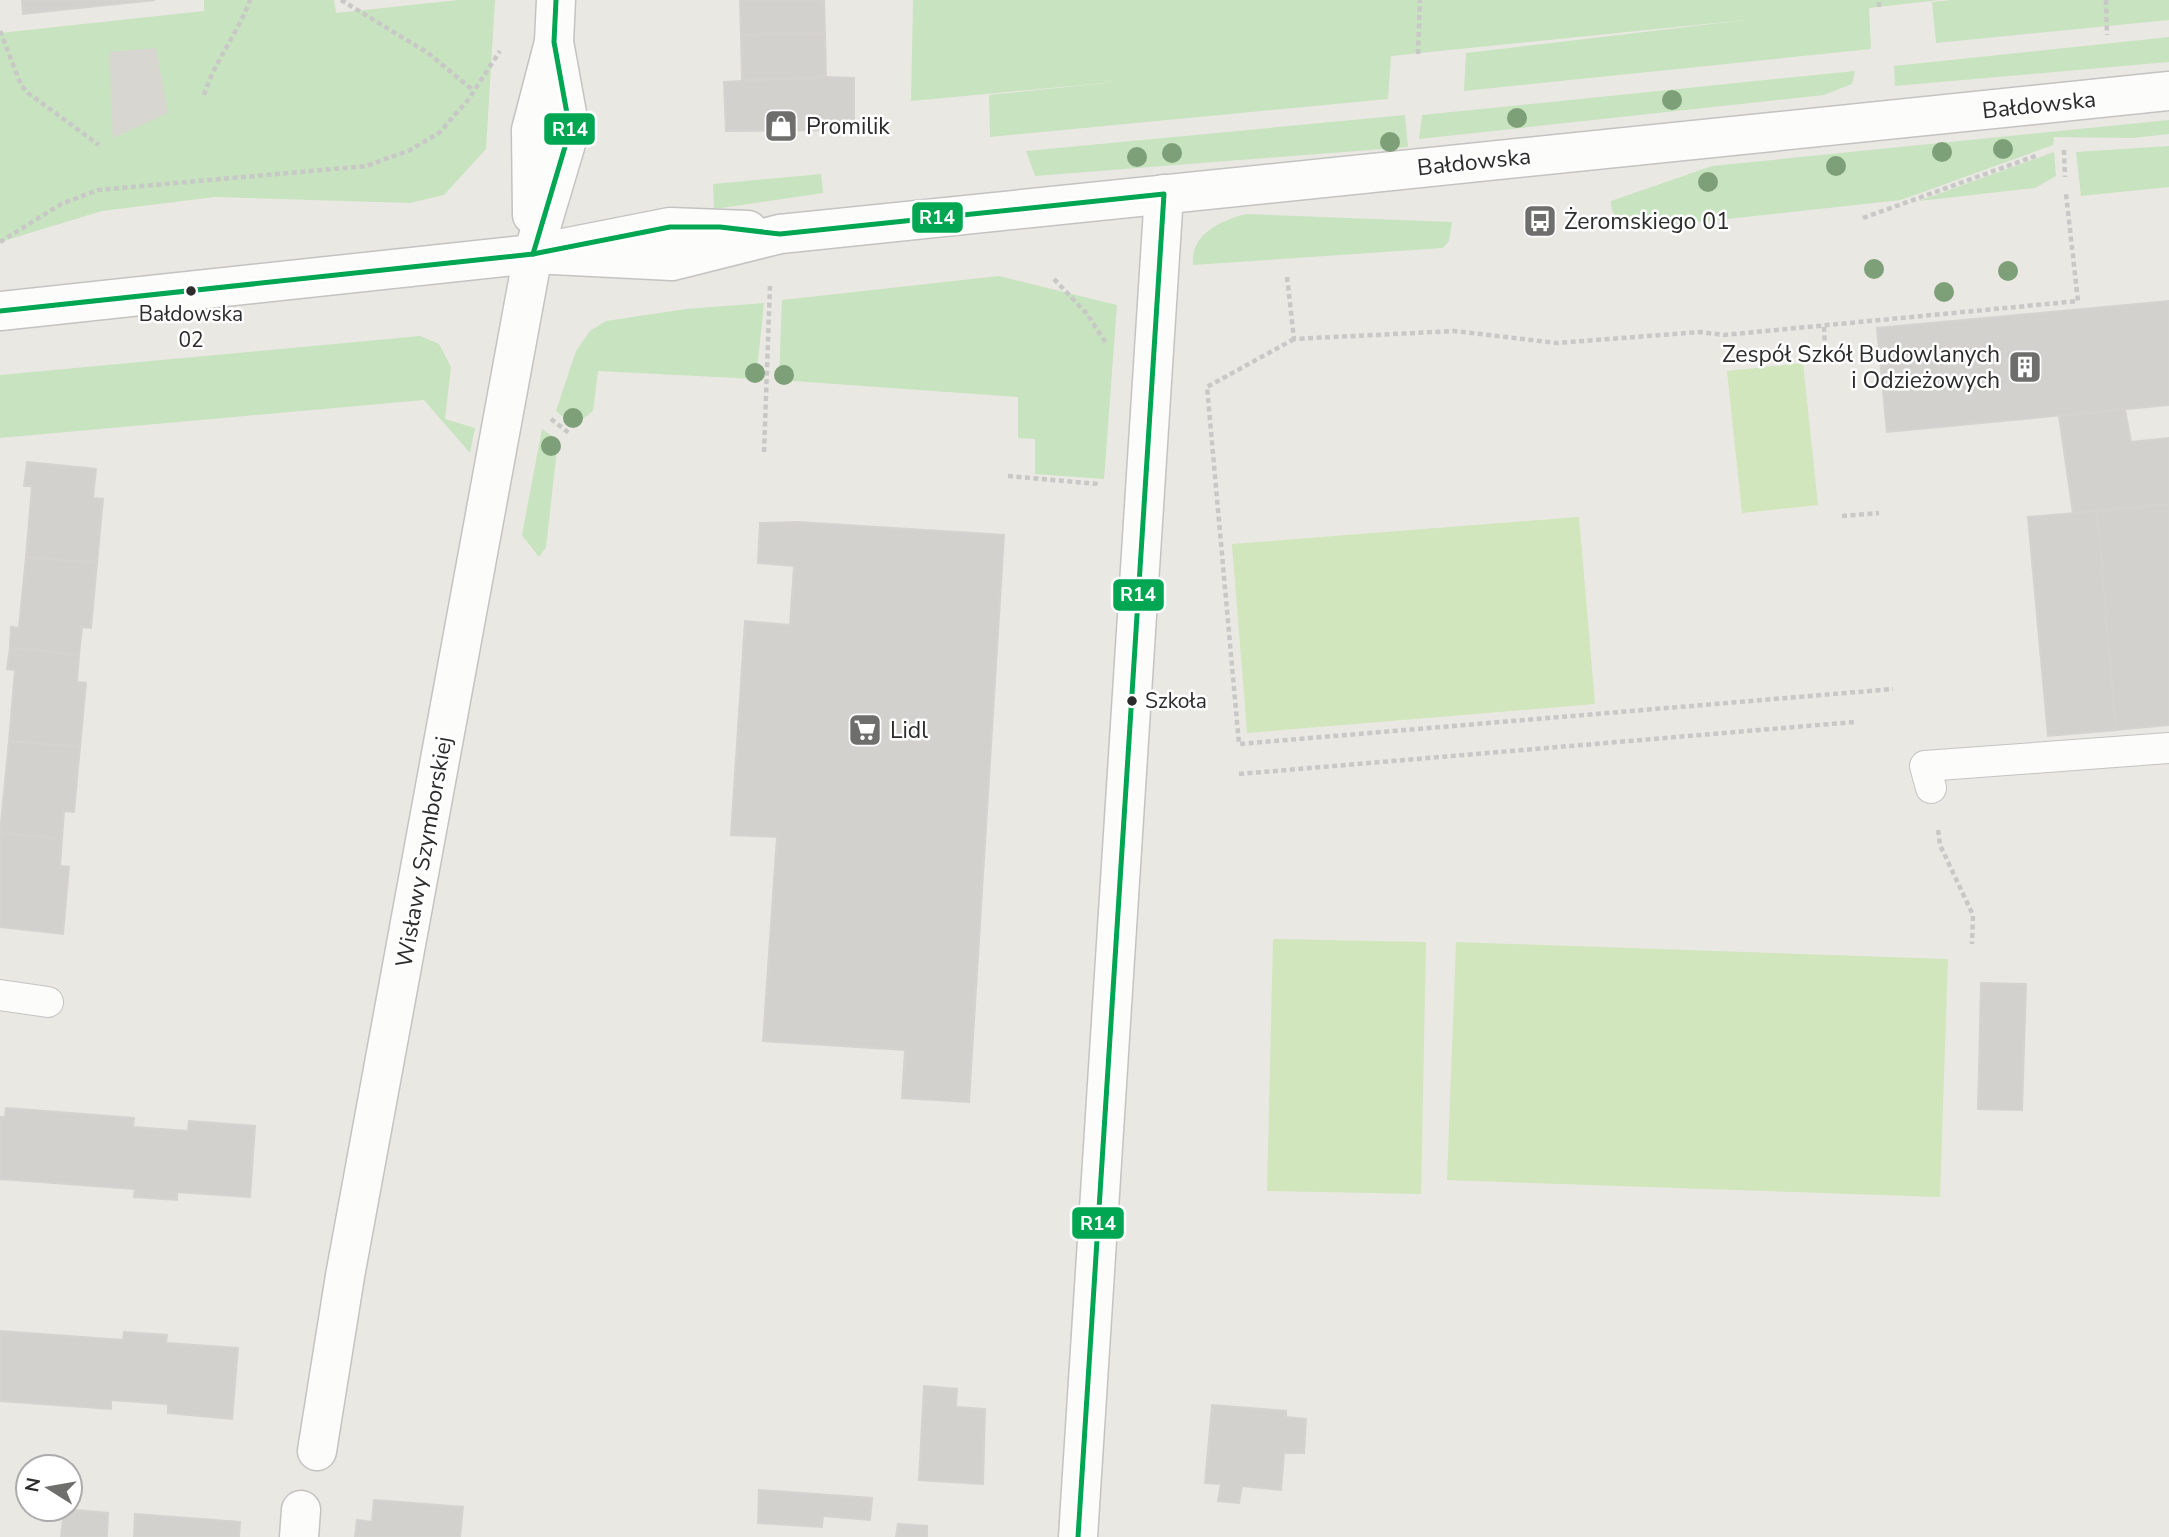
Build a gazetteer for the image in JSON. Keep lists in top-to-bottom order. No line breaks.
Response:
{"streets":{"street":["Bałdowska","Wisławy Szymborskiej"]},"crossings":[["Bałdowska","Wisławy Szymborskiej"]],"places":{"shop":["Promilik"],"bus stop":["Żeromskiego 01"],"other":["Bałdowska 02","Szkoła"],"building":["Zespół Szkół Budowlanych i Odzieżowych"],"supermarket":["Lidl"]},"lines":["transit line R14"],"north":"left"}
